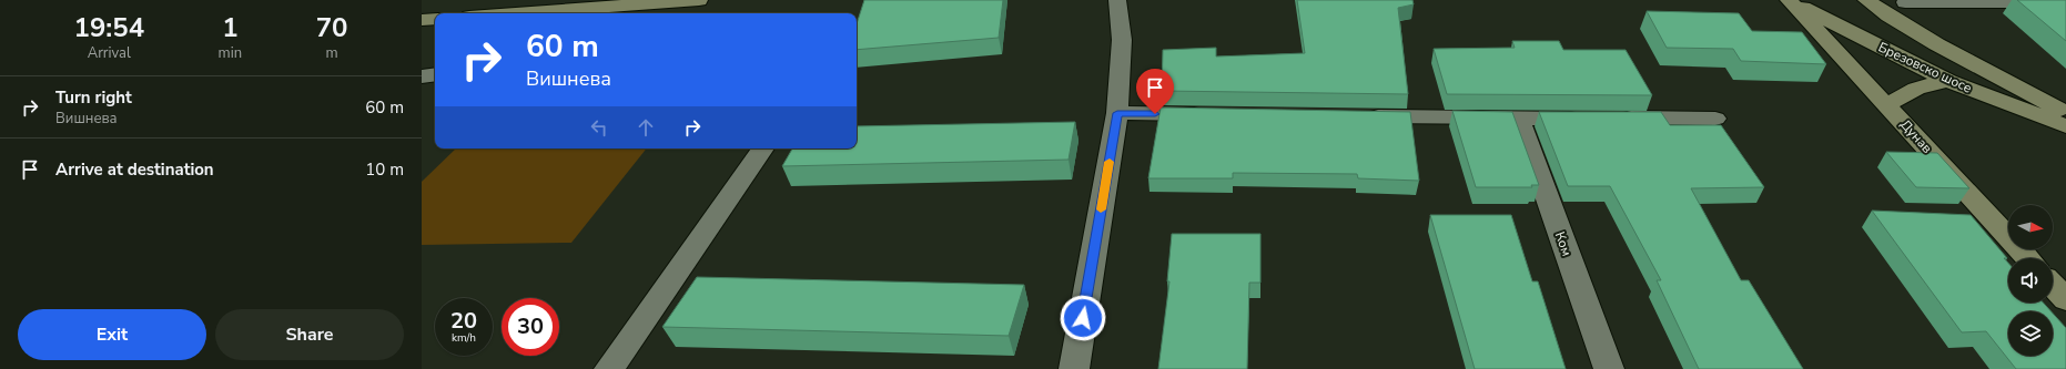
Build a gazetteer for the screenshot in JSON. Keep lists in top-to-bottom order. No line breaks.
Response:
{"streets":{"main road":["Брезовско шосе","Дунав"],"street":["Ком"]},"crossings":[["Брезовско шосе","Дунав"]],"north":"right","page":{"eta":["19:54","Arrival","1","min","70","m"],"turn":["60 m","Вишнева"],"list":[{"name":"Turn right","note":"Вишнева","value":"60 m"},{"name":"Arrive at destination","value":"10 m"}],"speed":"20 km/h","limit":"30","buttons":["Exit","Share"]}}
